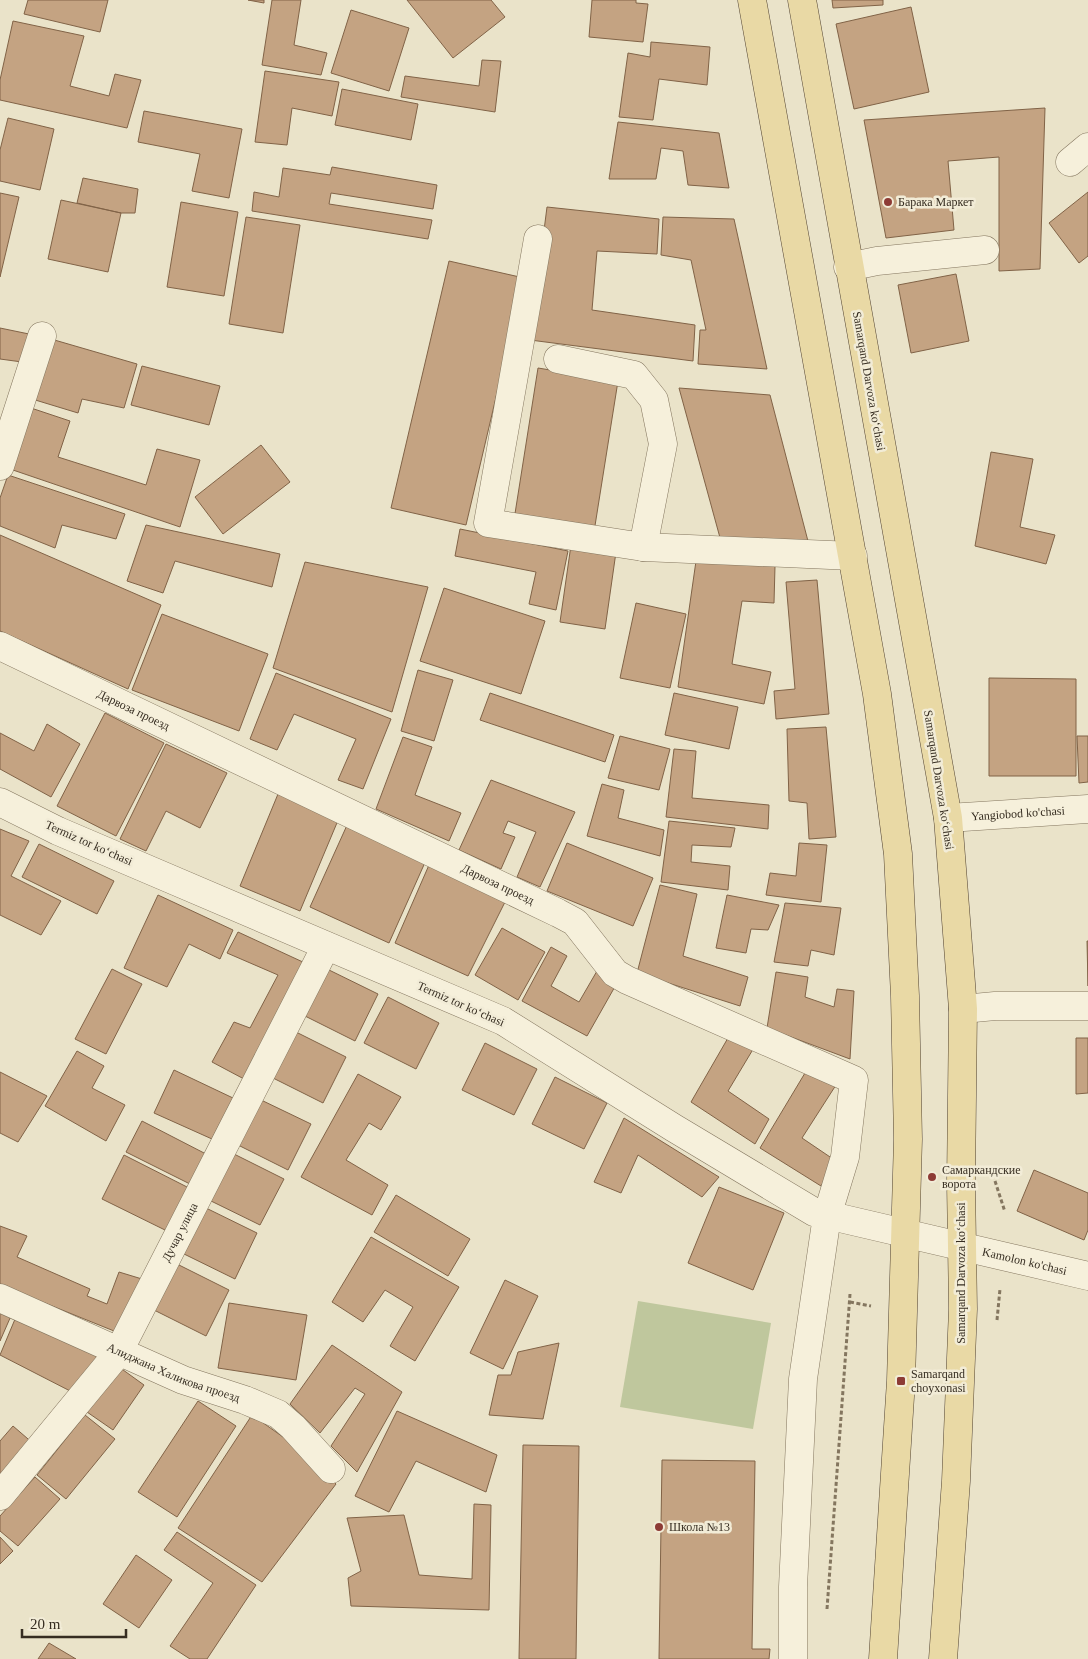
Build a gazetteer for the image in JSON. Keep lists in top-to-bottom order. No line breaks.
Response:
{"streets":{"main road":["Samarqand Darvoza koʻchasi"],"street":["Дарвоза проезд","Yangiobod ko'chasi","Termiz tor koʻchasi","Дучар улица","Kamolon ko'chasi","Алиджана Халикова проезд"]},"crossings":[["Samarqand Darvoza koʻchasi","Yangiobod ko'chasi"],["Samarqand Darvoza koʻchasi","Kamolon ko'chasi"],["Дарвоза проезд","Termiz tor koʻchasi"],["Termiz tor koʻchasi","Дучар улица"],["Termiz tor koʻchasi","Kamolon ko'chasi"],["Дучар улица","Алиджана Халикова проезд"]],"places":{"other":["Барака Маркет","Самаркандские ворота","Школа №13"],"transit":["Samarqand choyxonasi"]},"scale_bar":"20 m"}
